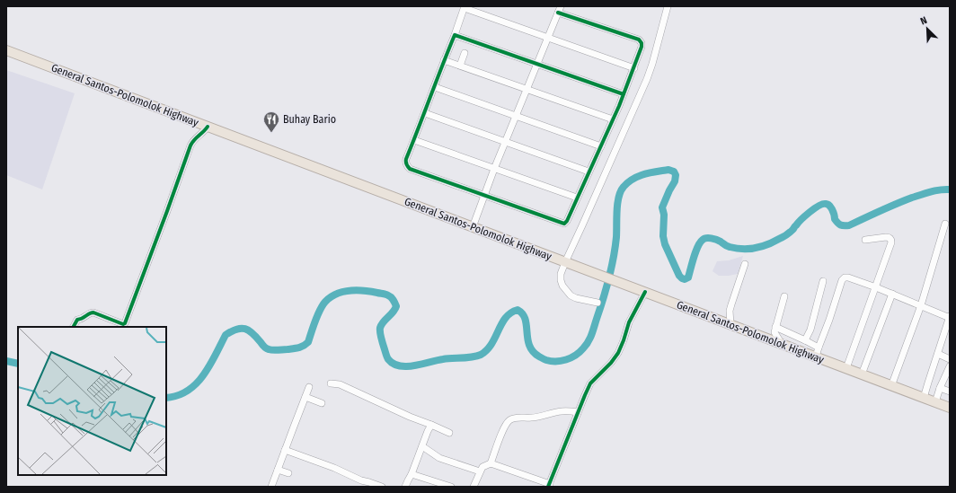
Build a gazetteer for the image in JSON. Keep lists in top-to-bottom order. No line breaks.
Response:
{"streets":{"highway":["General Santos-Polomolok Highway"]},"places":{"restaurant":["Buhay Bario"]},"north":"top left"}
